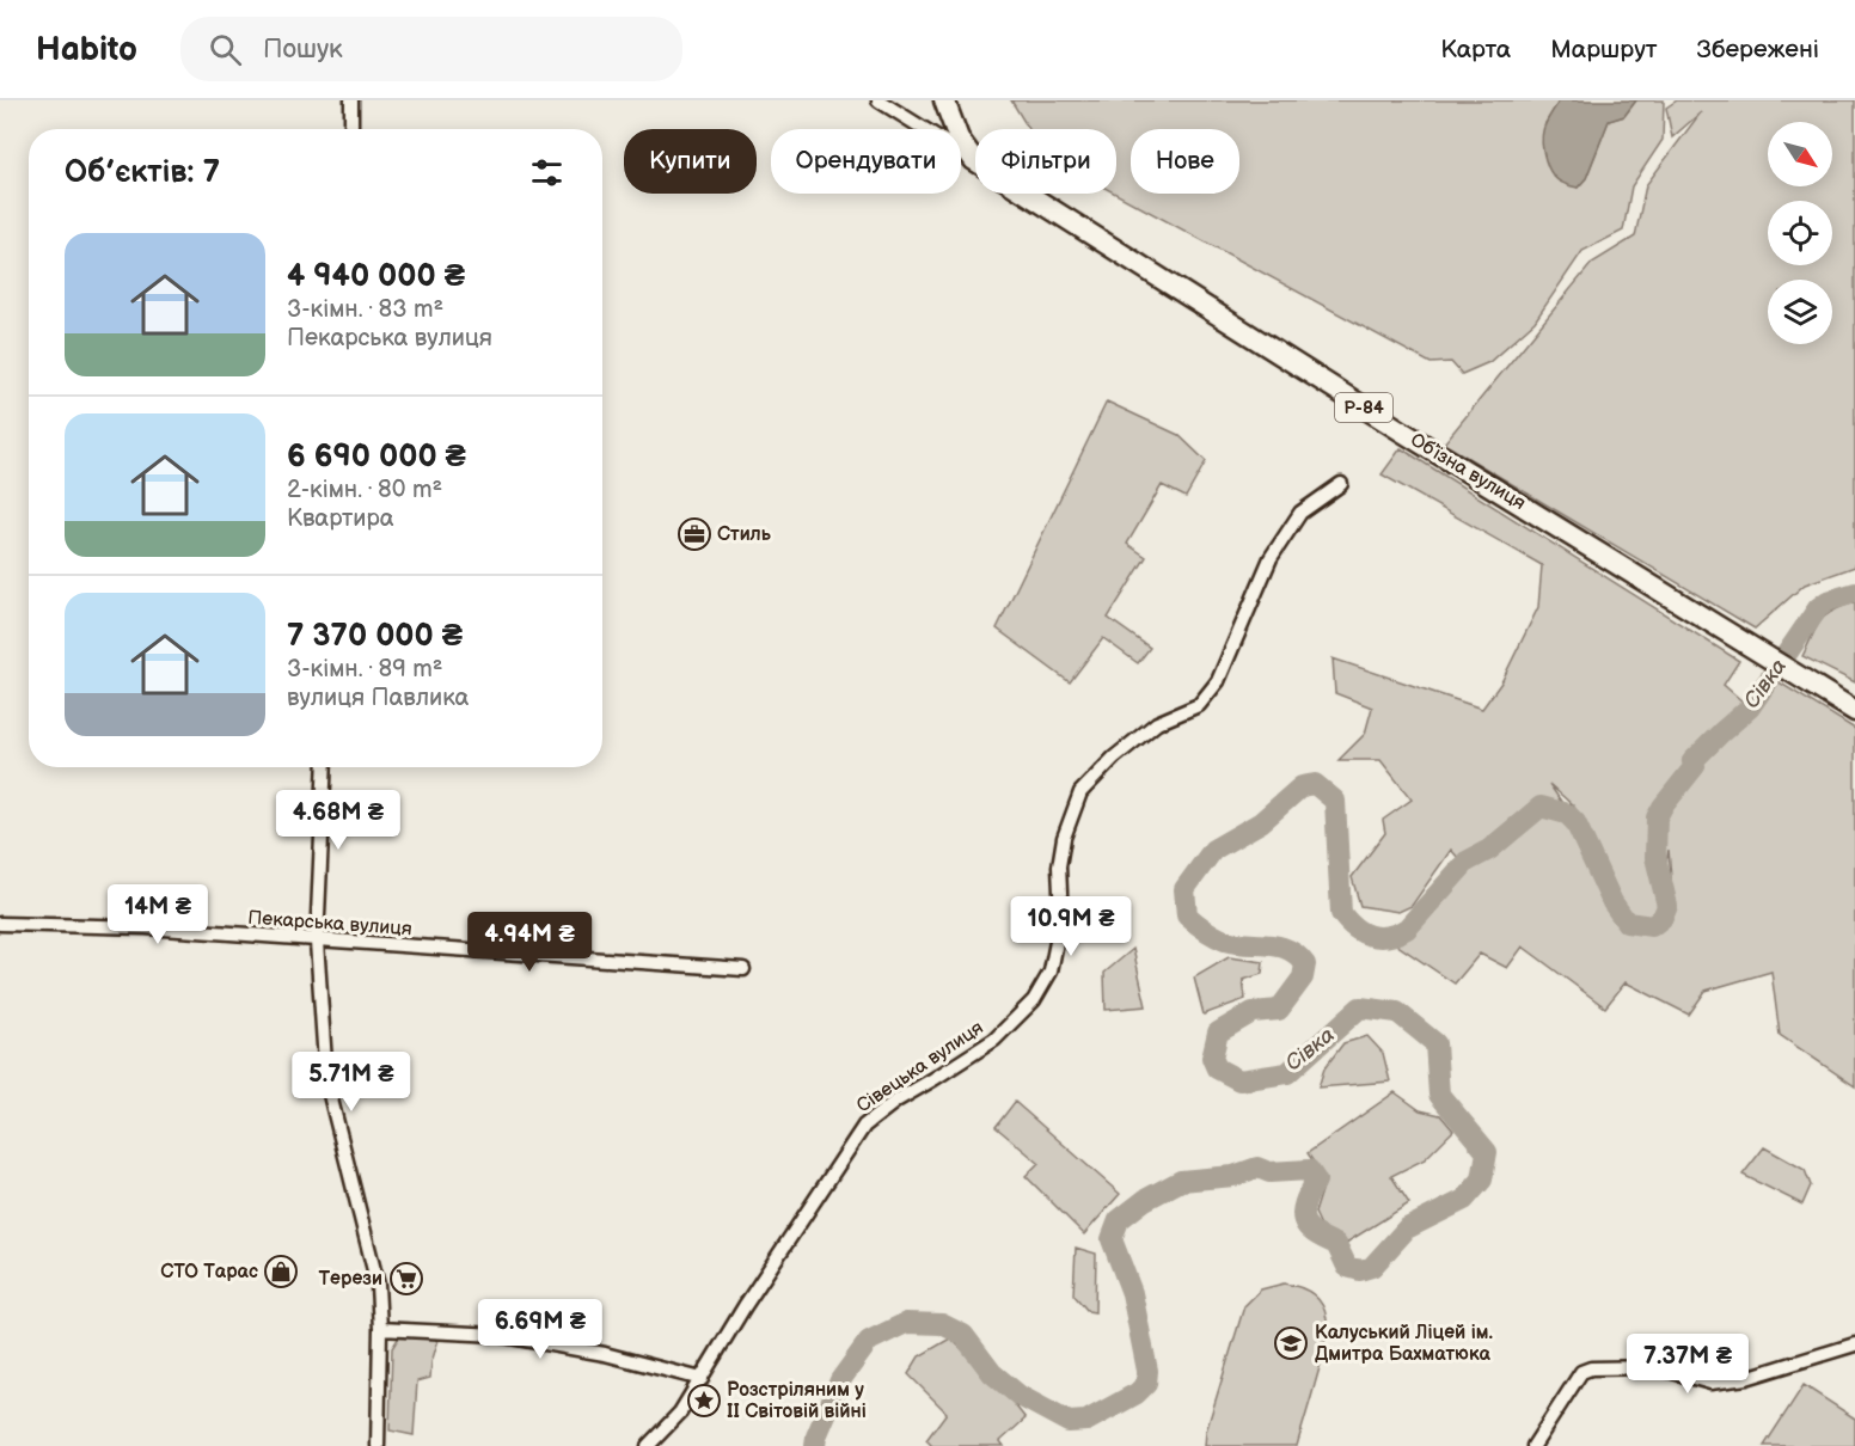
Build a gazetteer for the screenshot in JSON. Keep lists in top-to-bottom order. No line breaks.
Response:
{"streets":{"main road":["Р-84","Обʼїзна вулиця"],"street":["Пекарська вулиця","Сівецька вулиця"]},"water":["Сівка"],"places":{"office":["Стиль"],"shop":["СТО Тарас"],"supermarket":["Терези"],"school or university":["Калуський Ліцей ім. Дмитра Бахматюка"],"place":["Розстріляним у II Світовій війні"]},"north":"bottom right","page":{"header":"Habito","search":"Пошук","nav":["Карта","Маршрут","Збережені"],"chip":["Купити","Орендувати","Фільтри","Нове"],"heading":"Об’єктів: 7","list":[{"name":"4 940 000 ₴","note":"3-кімн. · 83 m² · Пекарська вулиця"},{"name":"6 690 000 ₴","note":"2-кімн. · 80 m² · Квартира"},{"name":"7 370 000 ₴","note":"3-кімн. · 89 m² · вулиця Павлика"}],"price":["4.68M ₴","14M ₴","10.9M ₴","4.94M ₴","5.71M ₴","6.69M ₴","7.37M ₴"]}}
